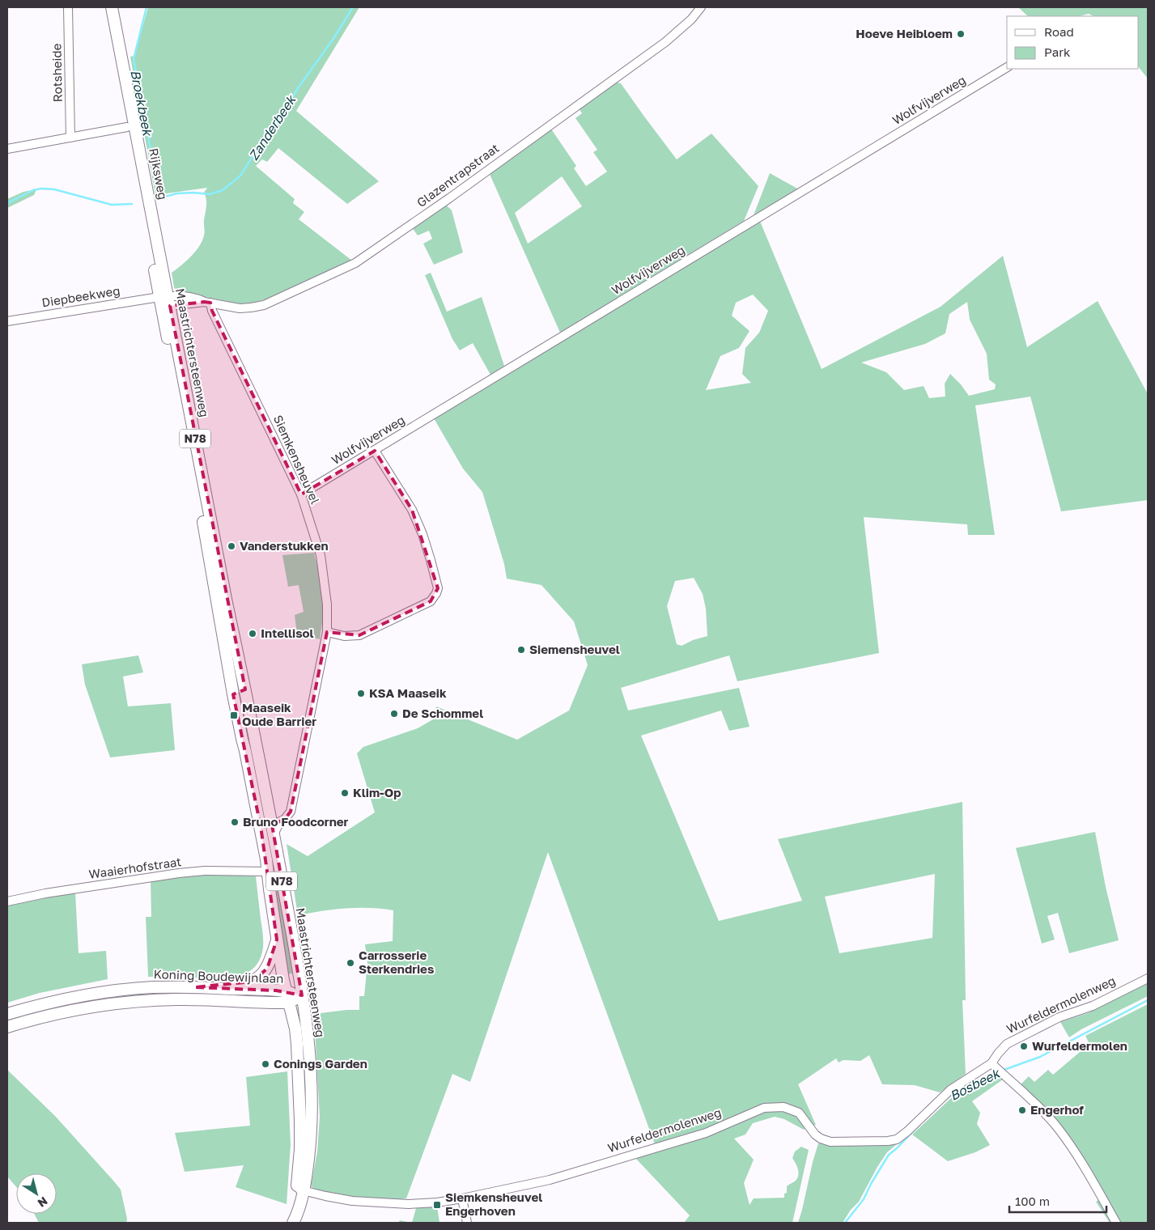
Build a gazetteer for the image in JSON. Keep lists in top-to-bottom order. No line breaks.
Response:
{"streets":{"main road":["Rijksweg","Maastrichtersteenweg","N78","Koning Boudewijnlaan"],"street":["Rotsheide","Wolfvijverweg","Glazentrapstraat","Diepbeekweg","Siemkensheuvel","Waaierhofstraat","Wurfeldermolenweg"]},"crossings":[["Wolfvijverweg","Siemkensheuvel"],["Rijksweg","Maastrichtersteenweg"],["Glazentrapstraat","Diepbeekweg"],["Glazentrapstraat","Maastrichtersteenweg"],["Glazentrapstraat","Siemkensheuvel"],["Diepbeekweg","Maastrichtersteenweg"],["Maastrichtersteenweg","Siemkensheuvel"],["Maastrichtersteenweg","Waaierhofstraat"],["Maastrichtersteenweg","Koning Boudewijnlaan"],["Maastrichtersteenweg","Wurfeldermolenweg"]],"water":["Broekbeek","Zanderbeek","Bosbeek"],"places":{"other":["Hoeve Heibloem","Vanderstukken","Intellisol","Siemensheuvel","KSA Maaseik","De Schommel","Klim-Op","Bruno Foodcorner","Carrosserie Sterkendries","Wurfeldermolen","Conings Garden","Engerhof"],"transit":["Maaseik Oude Barrier","Siemkensheuvel Engerhoven"]},"legend":["Road","Park"],"scale_bar":"100 m","north":"bottom right"}
